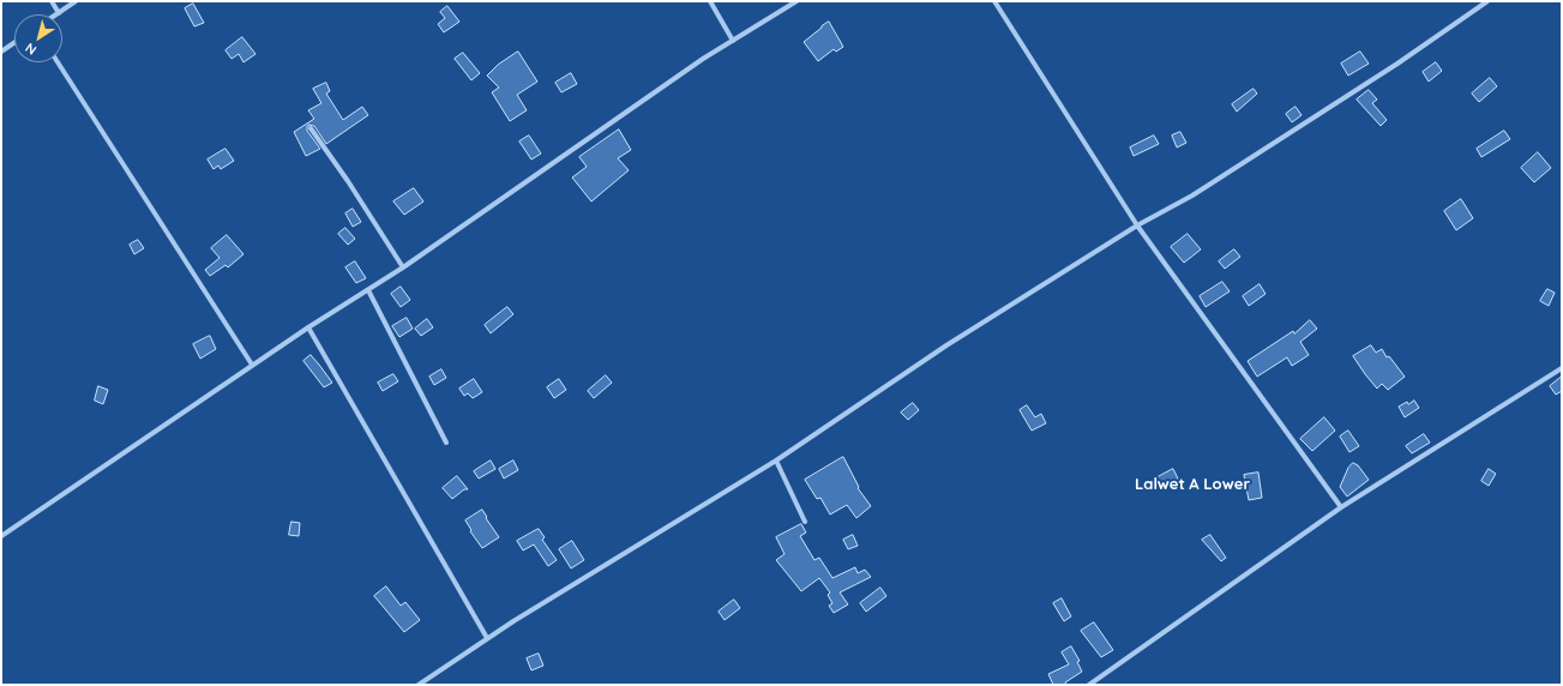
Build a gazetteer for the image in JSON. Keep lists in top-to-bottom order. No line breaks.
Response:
{"districts":["Lalwet A Lower"],"north":"bottom left"}
